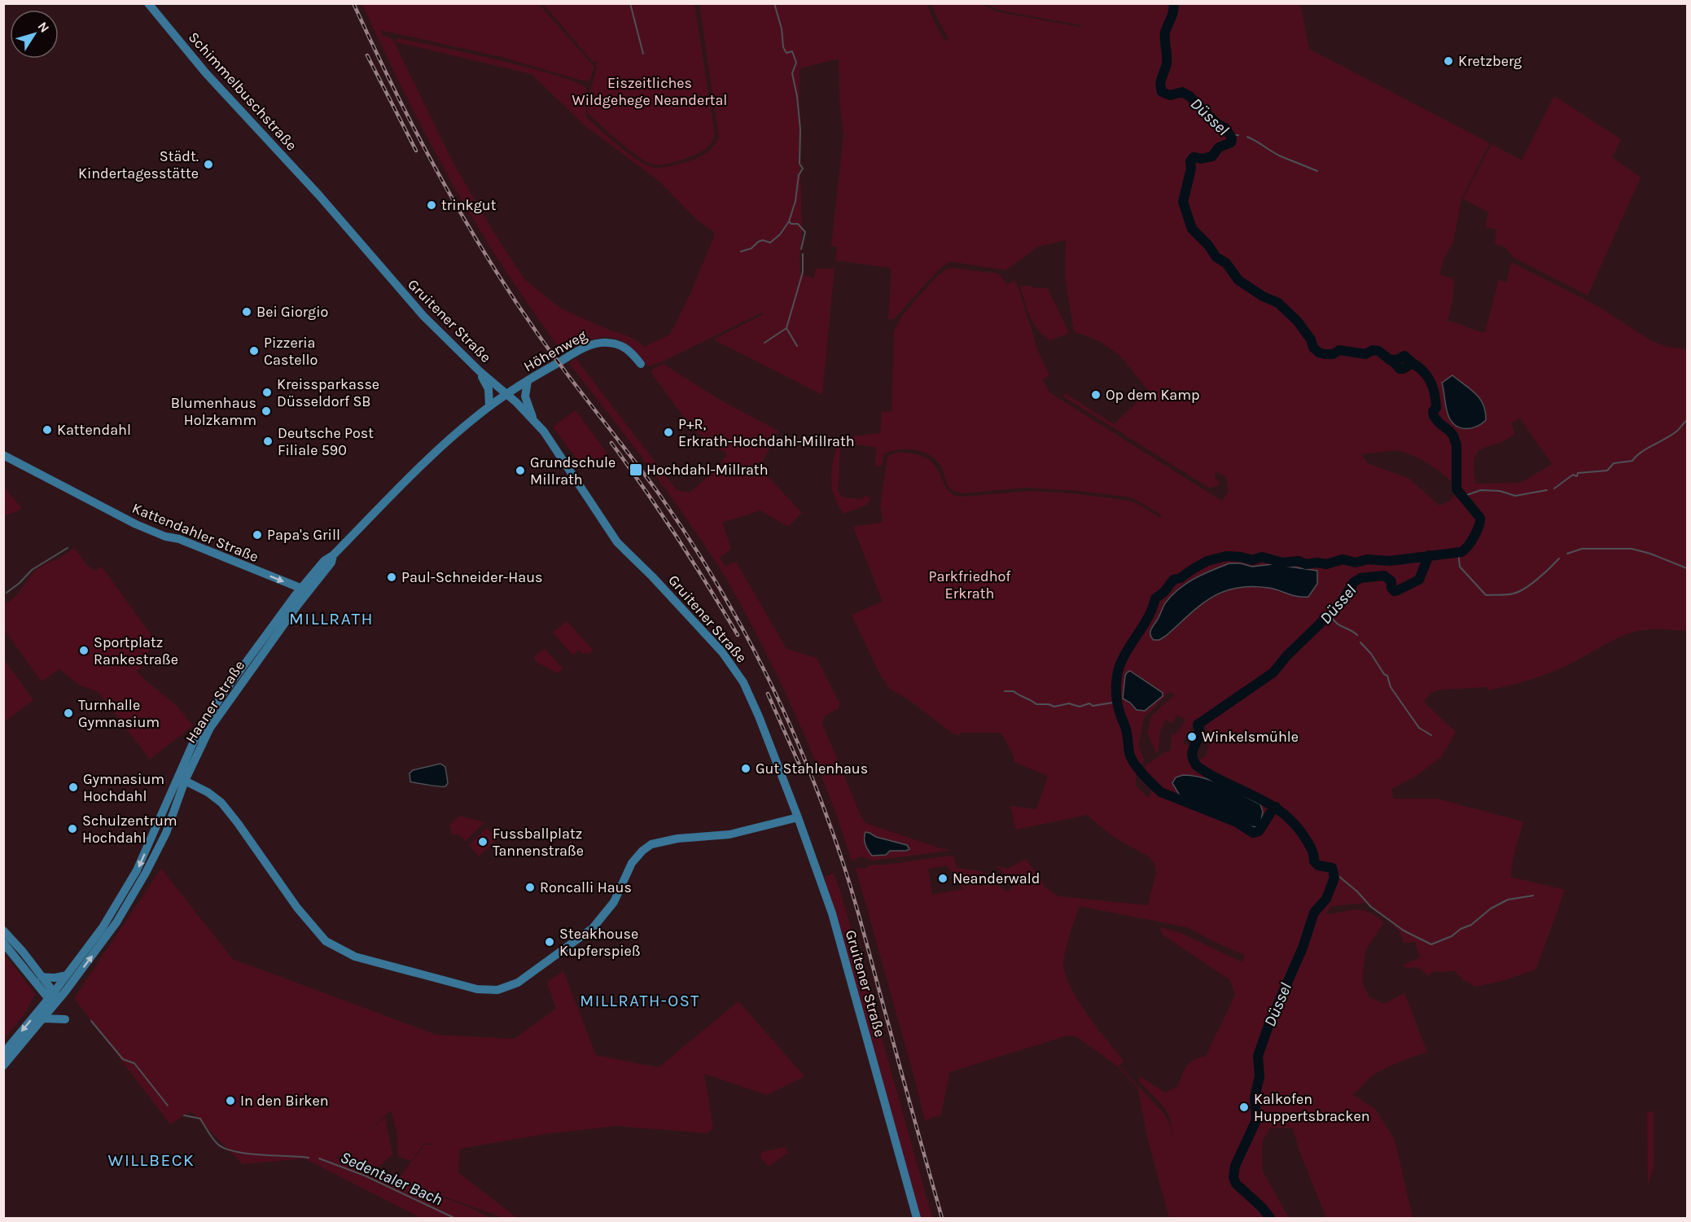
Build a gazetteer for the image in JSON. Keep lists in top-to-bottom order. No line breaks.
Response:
{"streets":{"main road":["Schimmelbuschstraße","Gruitener Straße","Höhenweg","Kattendahler Straße","Haaner Straße"]},"crossings":[["Schimmelbuschstraße","Gruitener Straße"],["Gruitener Straße","Höhenweg"],["Gruitener Straße","Haaner Straße"],["Höhenweg","Haaner Straße"],["Kattendahler Straße","Haaner Straße"]],"one_way":["Kattendahler Straße"],"districts":["MILLRATH","MILLRATH-OST","WILLBECK"],"water":["Düssel","Sedentaler Bach"],"parks":["Eiszeitliches Wildgehege Neandertal","Parkfriedhof Erkrath"],"places":{"other":["Kretzberg","Städt. Kindertagesstätte","trinkgut","Bei Giorgio","Pizzeria Castello","Kreissparkasse Düsseldorf SB","Op dem Kamp","Blumenhaus Holzkamm","Kattendahl","P+R, Erkrath-Hochdahl-Millrath","Deutsche Post Filiale 590","Grundschule Millrath","Papa's Grill","Paul-Schneider-Haus","Sportplatz Rankestraße","Turnhalle Gymnasium","Winkelsmühle","Gut Stahlenhaus","Gymnasium Hochdahl","Schulzentrum Hochdahl","Fussballplatz Tannenstraße","Neanderwald","Roncalli Haus","Steakhouse Kupferspieß","In den Birken","Kalkofen Huppertsbracken"],"transit":["Hochdahl-Millrath"]},"north":"top right"}
